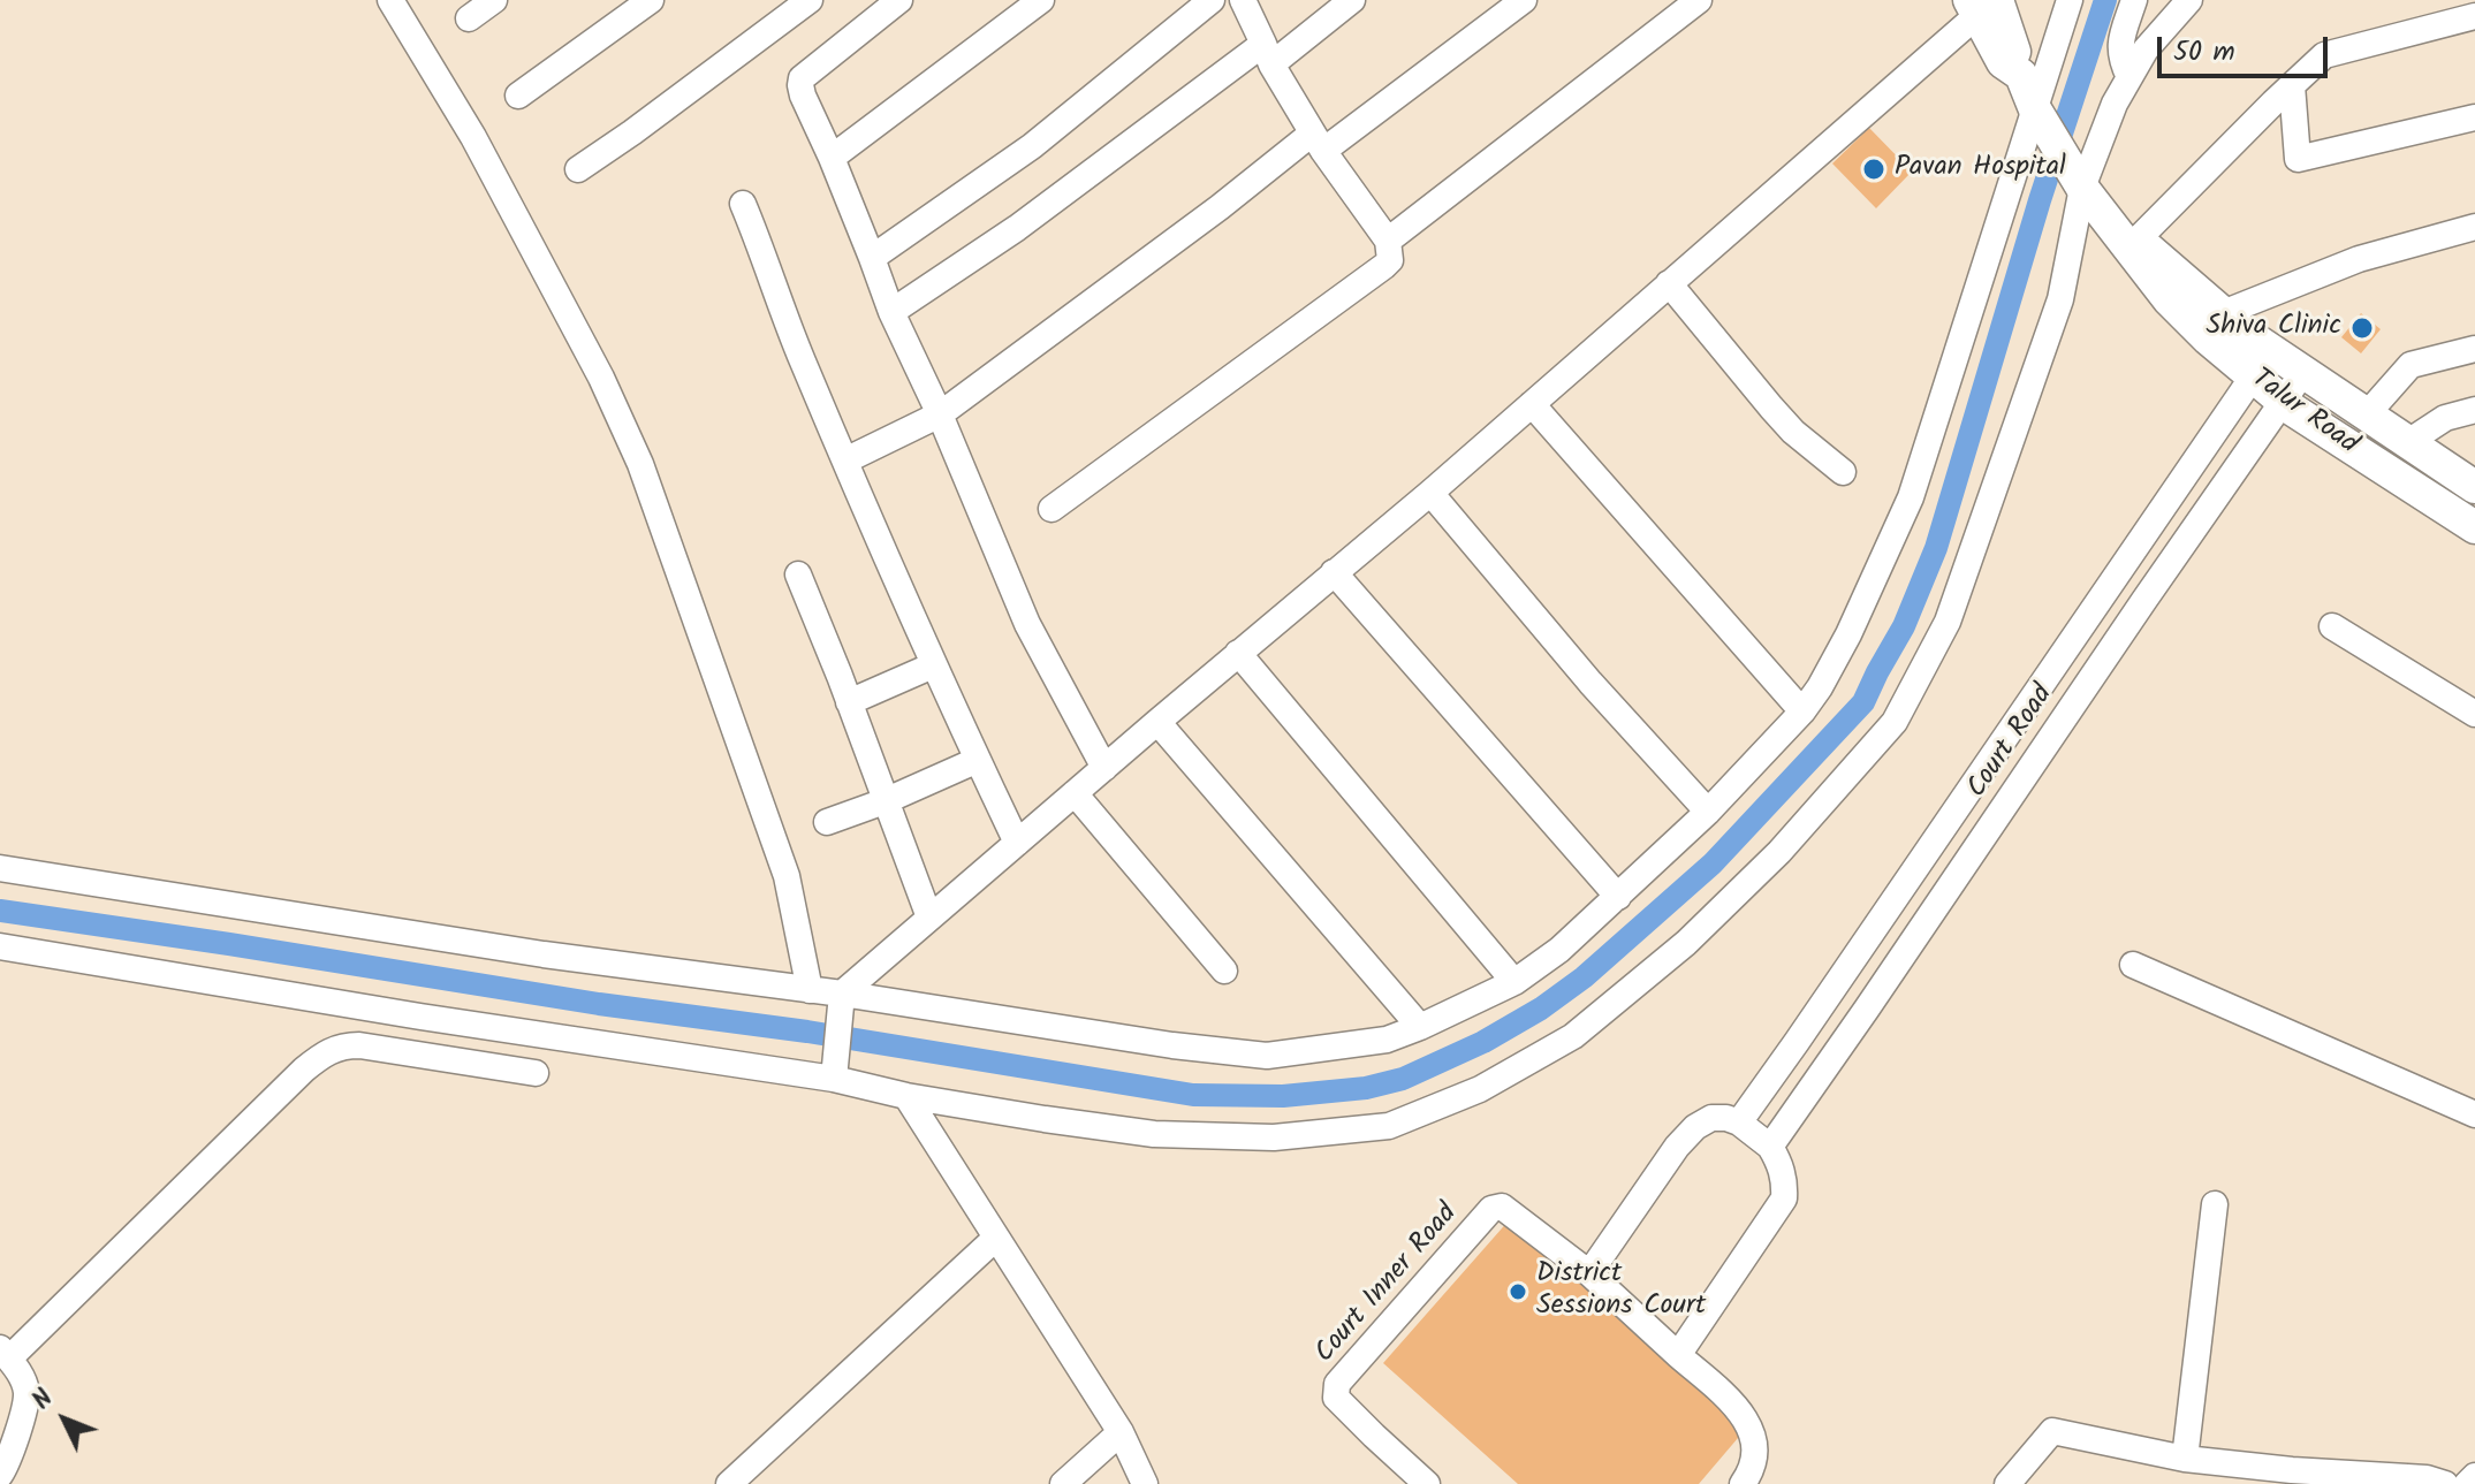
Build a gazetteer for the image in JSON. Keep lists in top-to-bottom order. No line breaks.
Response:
{"streets":{"main road":["Talur Road"],"street":["Court Road","Court Inner Road"]},"crossings":[["Talur Road","Court Road"]],"places":["Pavan Hospital","Shiva Clinic","District Sessions Court"],"scale_bar":"50 m","north":"top left"}
